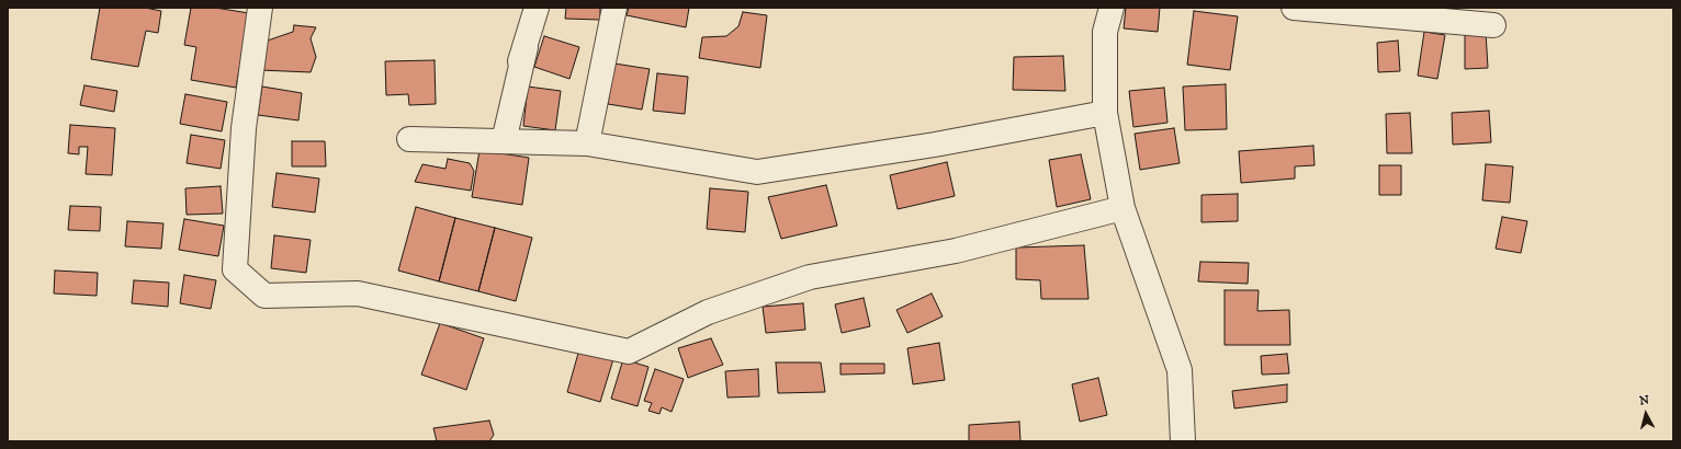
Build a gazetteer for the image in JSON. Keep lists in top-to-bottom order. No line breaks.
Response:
{"north":"top"}
